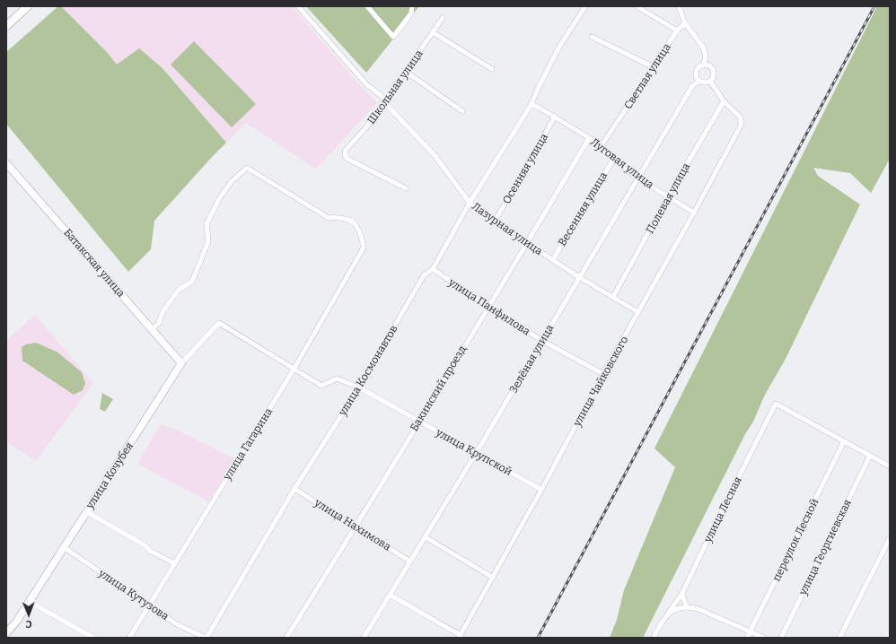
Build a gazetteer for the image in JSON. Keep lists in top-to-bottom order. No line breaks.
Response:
{"streets":{"main road":["Батакская улица","улица Кочубея"],"street":["Светлая улица","Школьная улица","Луговая улица","Осенняя улица","Полевая улица","Весенняя улица","Лазурная улица","улица Панфилова","Зелёная улица","улица Космонавтов","улица Чайковского","Бакинский проезд","улица Гагарина","улица Крупской","улица Лесная","улица Нахимова","переулок Лесной","улица Георгиевская","улица Кутузова"]},"crossings":[["Светлая улица","Луговая улица"],["Школьная улица","Лазурная улица"],["Луговая улица","Осенняя улица"],["Луговая улица","Полевая улица"],["Луговая улица","Весенняя улица"],["Луговая улица","Зелёная улица"],["Луговая улица","улица Космонавтов"],["Луговая улица","улица Чайковского"],["Луговая улица","Бакинский проезд"],["Осенняя улица","Лазурная улица"],["Полевая улица","Лазурная улица"],["Полевая улица","улица Чайковского"],["Весенняя улица","Лазурная улица"],["Лазурная улица","Зелёная улица"],["Лазурная улица","улица Космонавтов"],["Лазурная улица","улица Чайковского"],["Лазурная улица","Бакинский проезд"],["Батакская улица","улица Гагарина"],["Батакская улица","улица Кочубея"],["улица Панфилова","Зелёная улица"],["улица Панфилова","улица Космонавтов"],["улица Панфилова","улица Чайковского"],["улица Панфилова","Бакинский проезд"],["Зелёная улица","улица Крупской"],["Зелёная улица","улица Нахимова"],["улица Космонавтов","улица Крупской"],["улица Космонавтов","улица Нахимова"],["улица Космонавтов","улица Кутузова"],["улица Чайковского","улица Крупской"],["Бакинский проезд","улица Крупской"],["Бакинский проезд","улица Нахимова"],["улица Гагарина","улица Крупской"],["улица Гагарина","улица Кутузова"],["улица Крупской","улица Кочубея"],["улица Кочубея","улица Кутузова"],["улица Лесная","переулок Лесной"]],"north":"bottom"}
